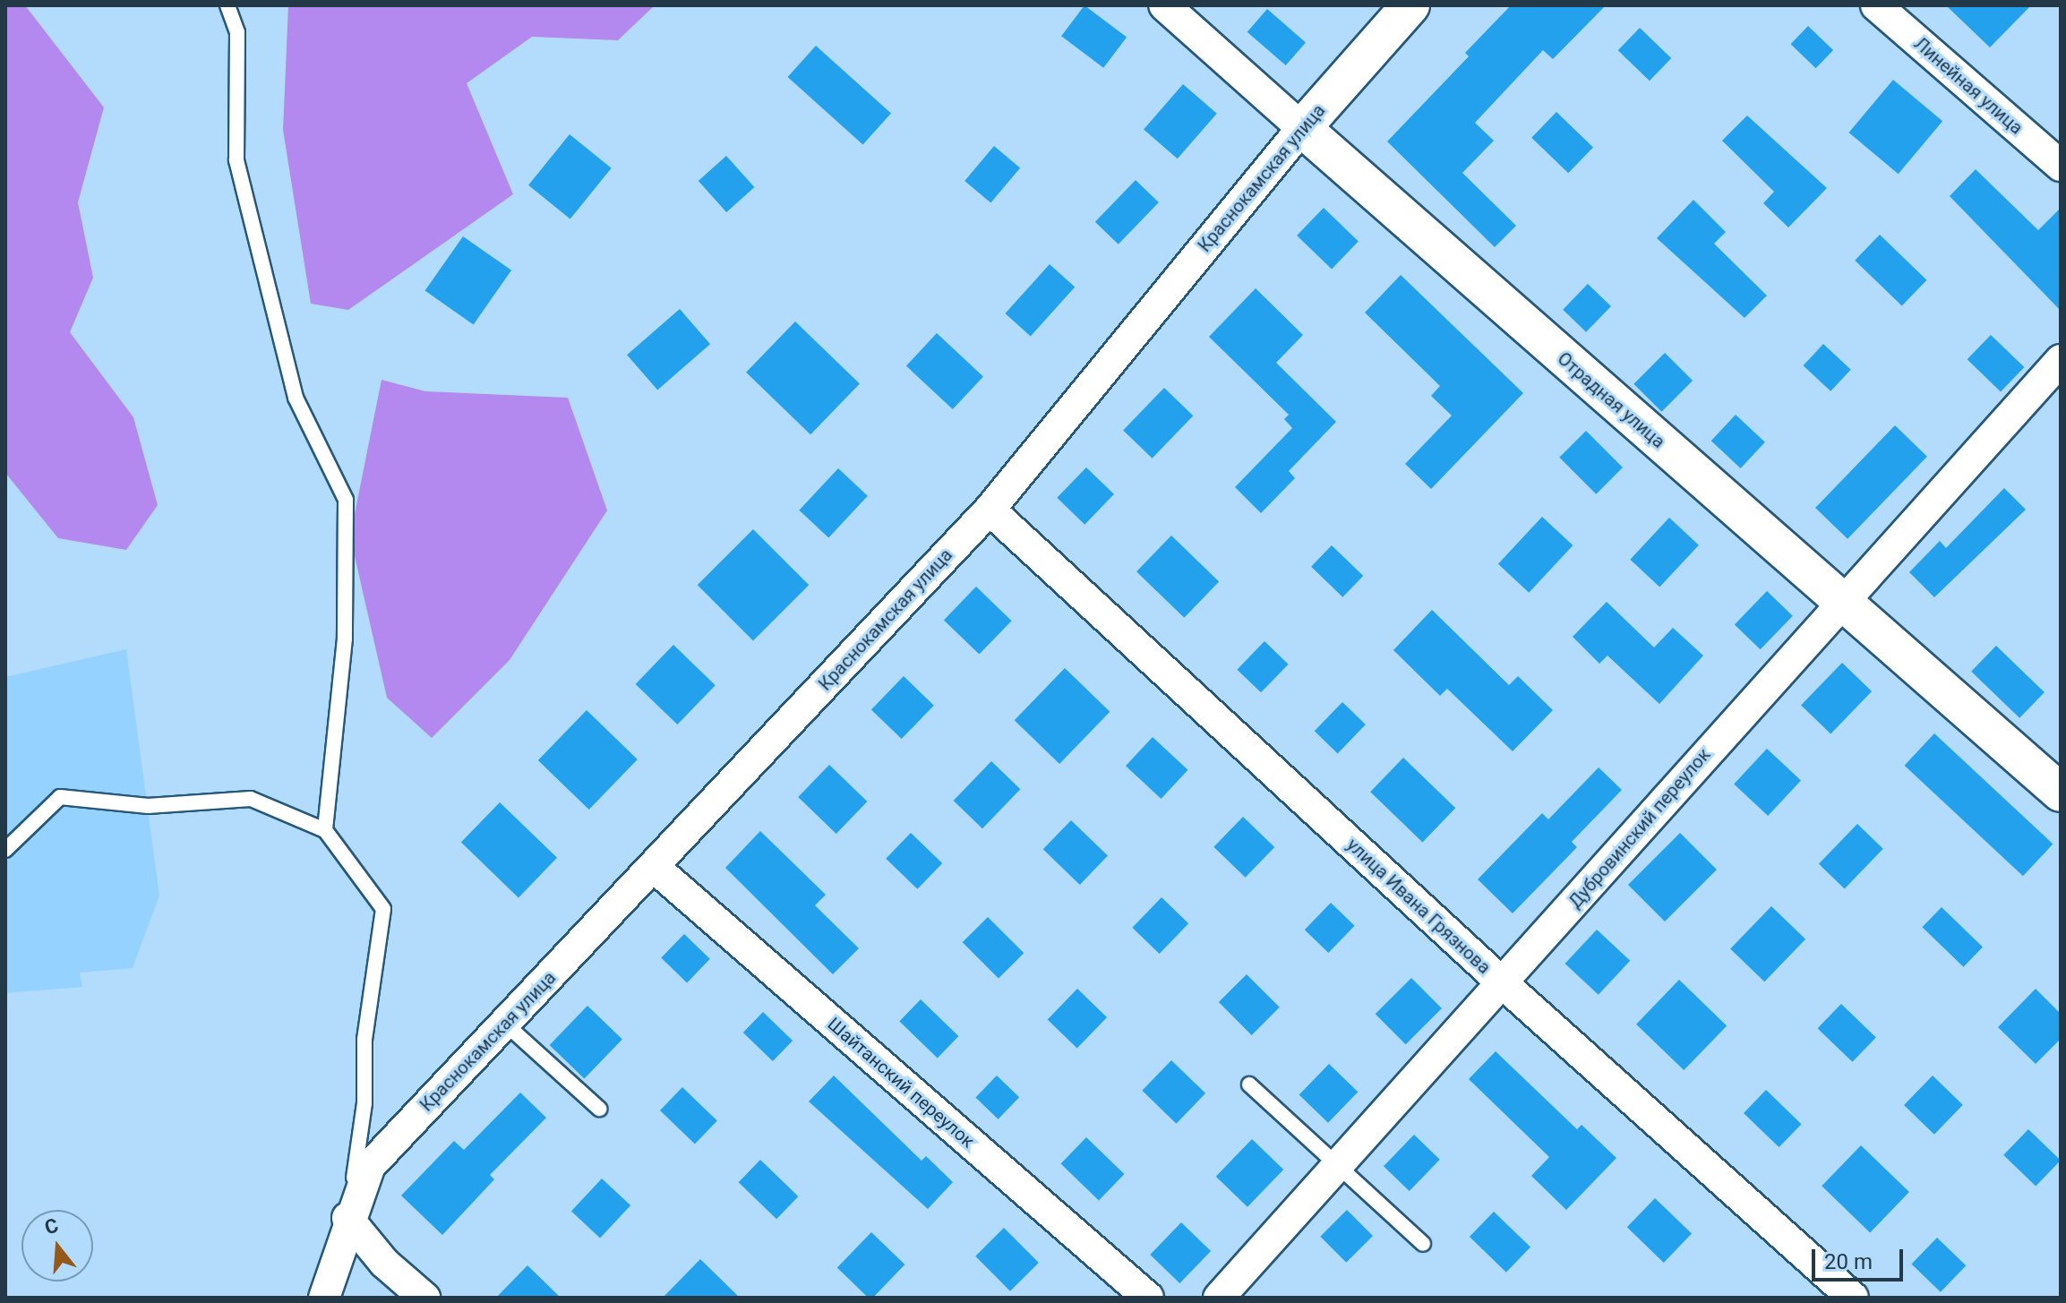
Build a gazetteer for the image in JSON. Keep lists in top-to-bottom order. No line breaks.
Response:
{"streets":{"street":["Линейная улица","Краснокамская улица","Отрадная улица","Дубровинский переулок","улица Ивана Грязнова","Шайтанский переулок"]},"crossings":[["Краснокамская улица","Отрадная улица"],["Краснокамская улица","улица Ивана Грязнова"],["Краснокамская улица","Шайтанский переулок"],["Отрадная улица","Дубровинский переулок"],["Дубровинский переулок","улица Ивана Грязнова"]],"scale_bar":"20 m","north":"top"}
